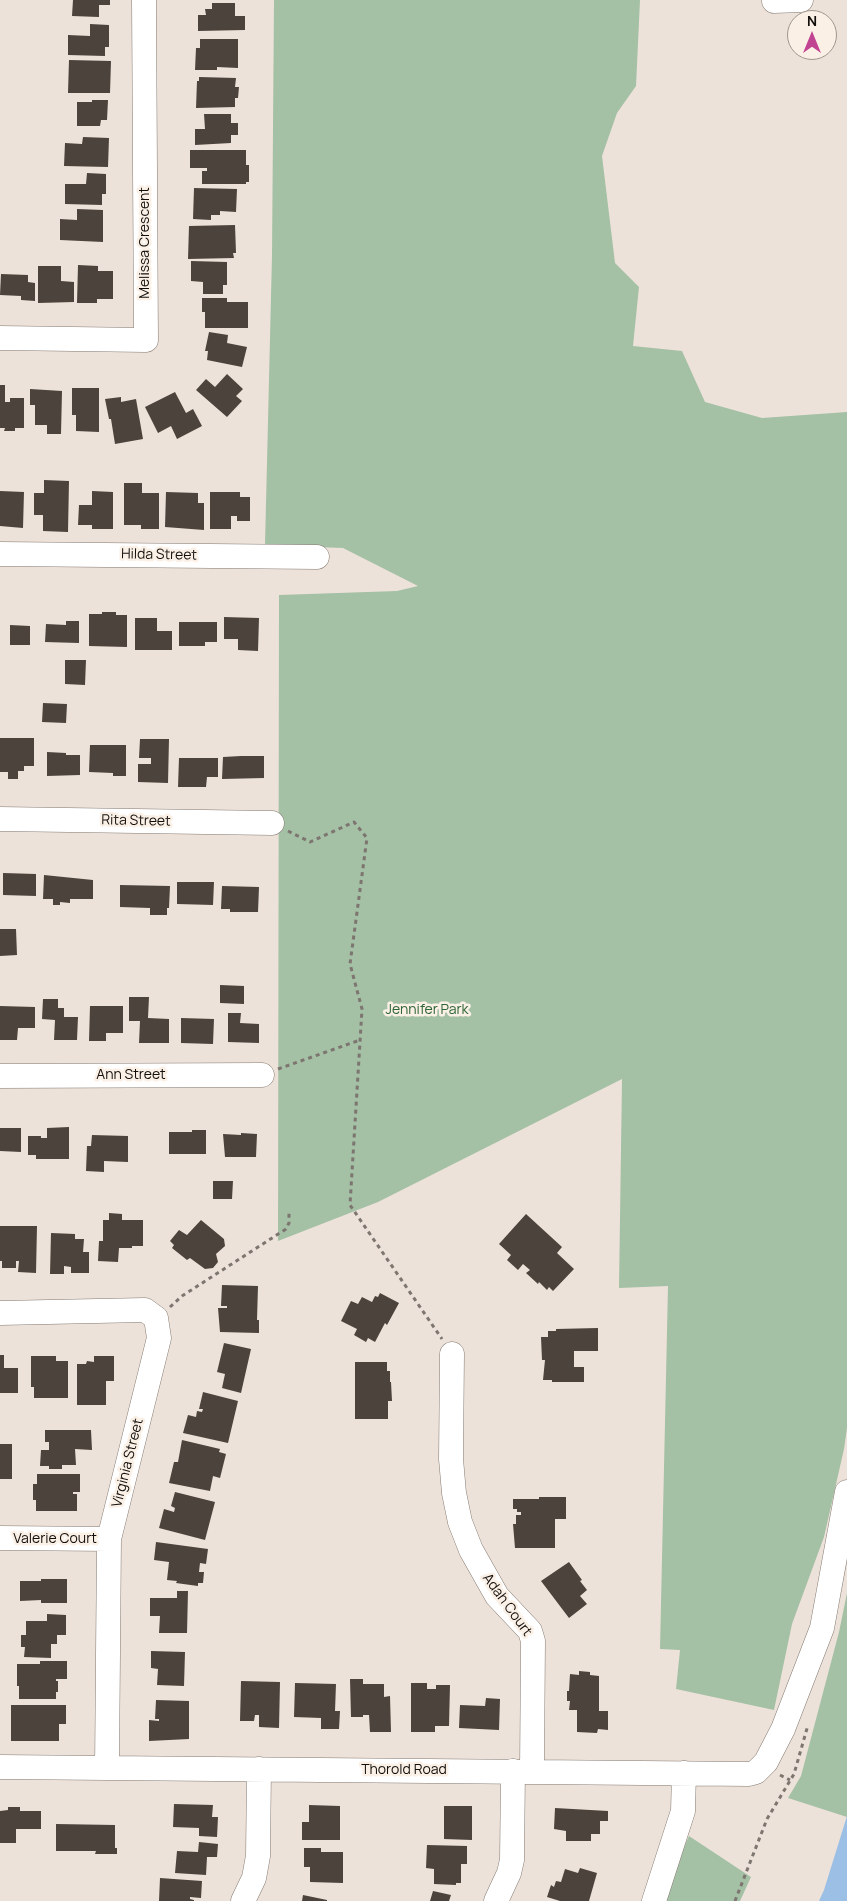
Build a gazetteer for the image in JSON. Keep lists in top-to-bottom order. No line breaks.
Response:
{"streets":{"street":["Melissa Crescent","Hilda Street","Rita Street","Ann Street","Virginia Street","Valerie Court","Adah Court","Thorold Road"]},"crossings":[["Virginia Street","Valerie Court"],["Virginia Street","Thorold Road"],["Adah Court","Thorold Road"]],"parks":["Jennifer Park"],"north":"top"}
